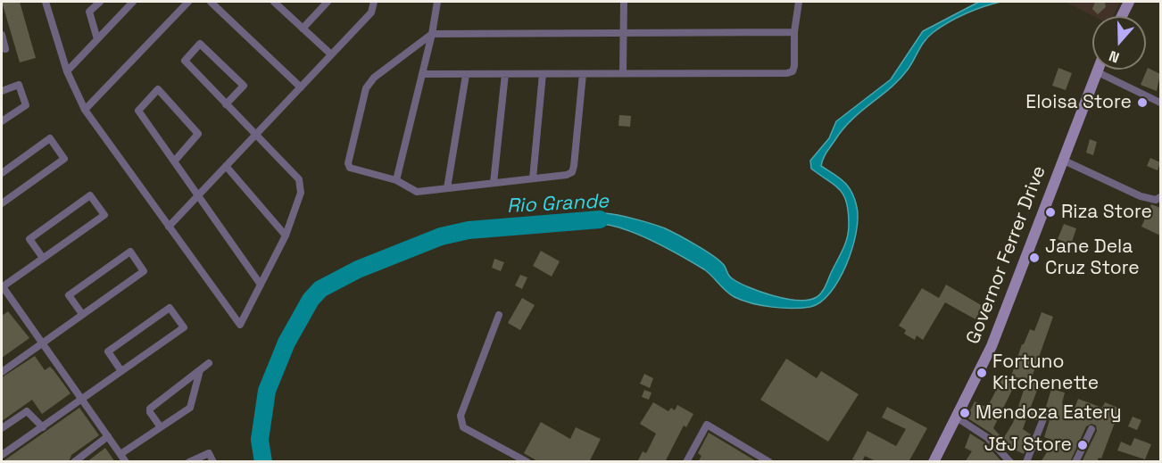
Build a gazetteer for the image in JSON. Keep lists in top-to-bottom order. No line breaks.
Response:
{"streets":{"main road":["Governor Ferrer Drive"]},"water":["Rio Grande"],"places":["Eloisa Store","Riza Store","Jane Dela Cruz Store","Fortuno Kitchenette","Mendoza Eatery","J&J Store"],"north":"bottom"}
